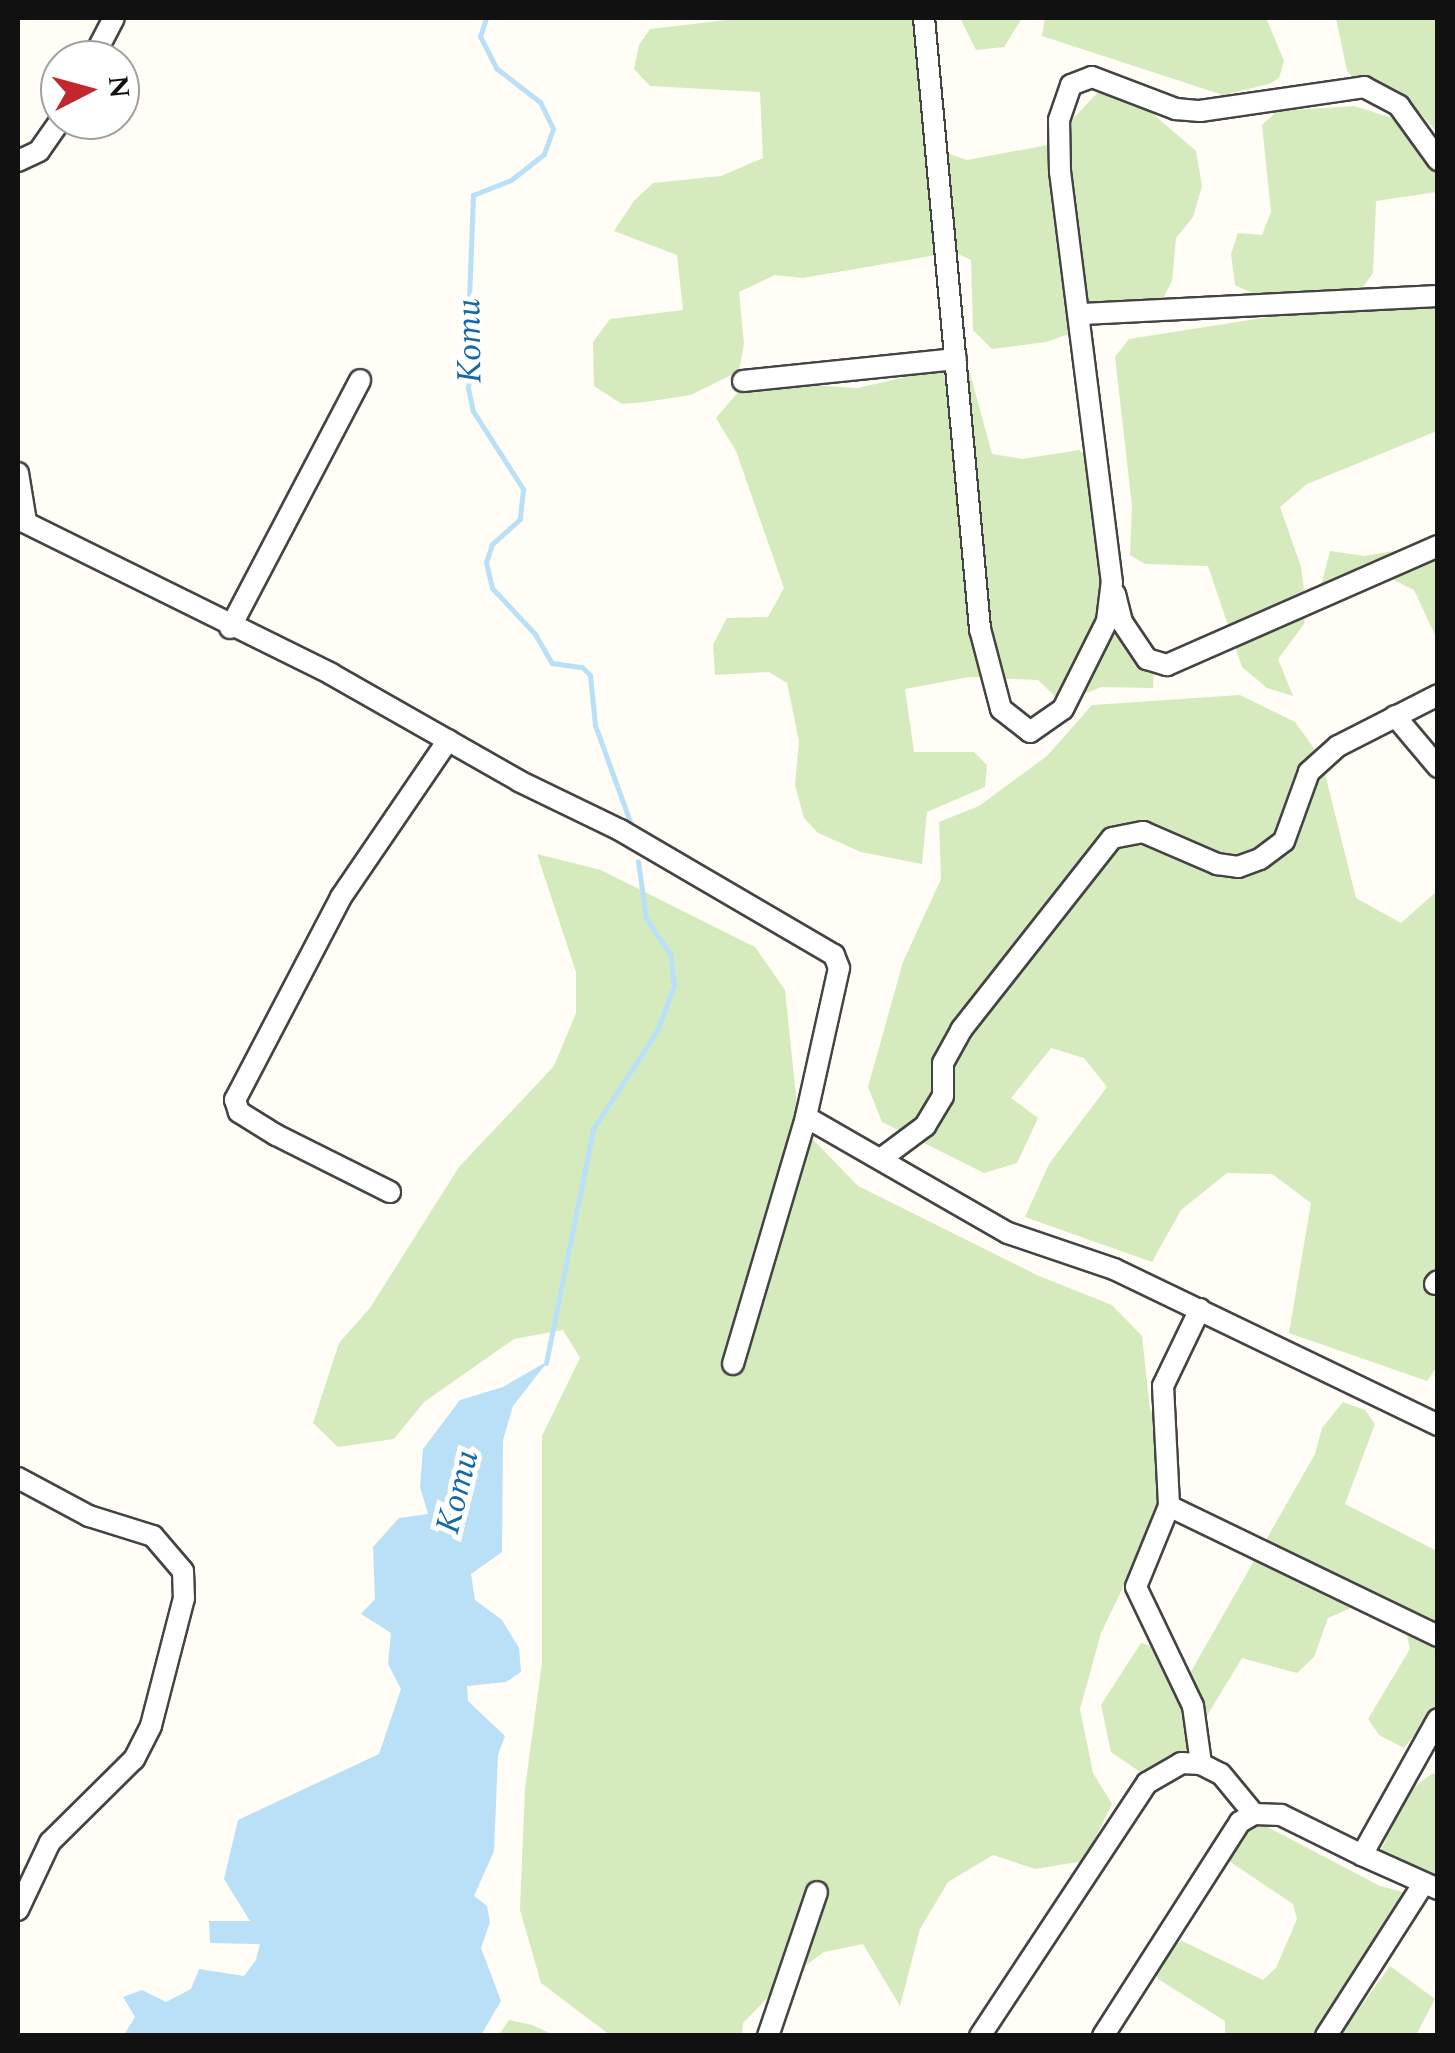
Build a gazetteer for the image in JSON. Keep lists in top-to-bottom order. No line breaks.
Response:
{"water":["Komu"],"north":"right"}
